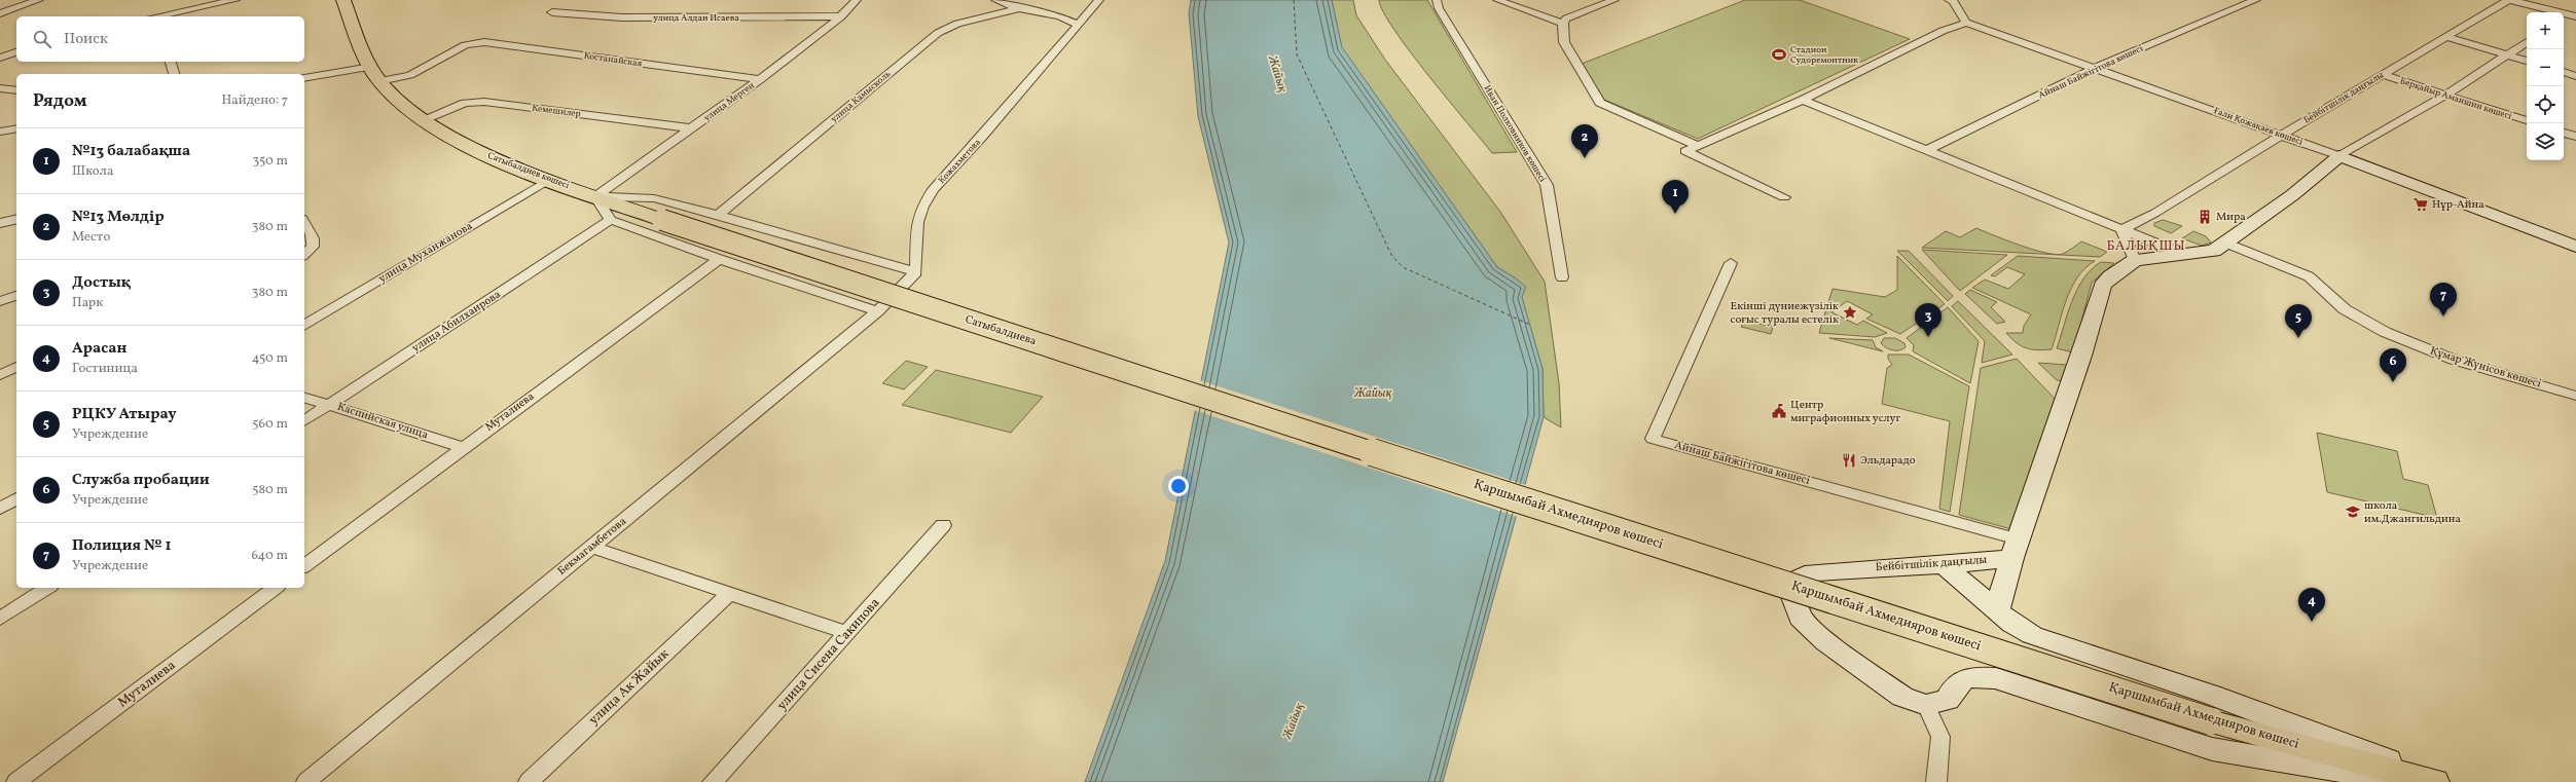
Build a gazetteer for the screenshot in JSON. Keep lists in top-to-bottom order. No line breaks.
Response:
{"streets":{"main road":["Сатыбалдиев көшесі","Сатыбалдиева","Қаршымбай Ахмедияров көшесі"],"street":["улица Алдан Исаева","Костанайская","Айнаш Байжігітова көшесі","улица Камысколь","Бейбітшілік даңғылы","Берқайыр Аманшин көшесі","улица Мерген","Кемешилер","Ғали Қожақаев көшесі","Иван Полковников көшесі","Кожахметова","улица Муханжанова","улица Абилхаирова","Құмар Жүнісов көшесі","Муталиева","Каспийская улица","Бекмагамбетова","улица Сисена Сакипова","улица Ак Жайык"]},"crossings":[["улица Алдан Исаева","улица Мерген"],["Костанайская","улица Мерген"],["Костанайская","Сатыбалдиев көшесі"],["Айнаш Байжігітова көшесі","Бейбітшілік даңғылы"],["Айнаш Байжігітова көшесі","Ғали Қожақаев көшесі"],["Бейбітшілік даңғылы","Берқайыр Аманшин көшесі"],["Бейбітшілік даңғылы","Ғали Қожақаев көшесі"],["улица Мерген","Кемешилер"],["улица Мерген","Сатыбалдиев көшесі"],["Кемешилер","Сатыбалдиев көшесі"],["Сатыбалдиев көшесі","улица Муханжанова"],["Сатыбалдиев көшесі","Сатыбалдиева"],["улица Абилхаирова","Каспийская улица"],["Сатыбалдиева","Қаршымбай Ахмедияров көшесі"],["Муталиева","Каспийская улица"]],"districts":["БАЛЫҚШЫ"],"water":["Жайық"],"places":{"sports":["Стадион Судоремонтник"],"supermarket":["Нұр-Айна"],"building":["Мира"],"place":["Екінші дүниежүзілік соғыс туралы естелік"],"public building":["Центр миграфионных услуг"],"restaurant":["Эльдарадо"],"school or university":["школа им.Джангильдина"]},"page":{"map_buttons":["+","−"],"search":"Поиск","heading":["Рядом","Найдено: 7"],"pins":["2","1","7","3","5","6","4"],"list":[{"mark":"1","name":"№13 балабақша","note":"Школа","value":"350 m"},{"mark":"2","name":"№13 Мөлдiр","note":"Место","value":"380 m"},{"mark":"3","name":"Достық","note":"Парк","value":"380 m"},{"mark":"4","name":"Арасан","note":"Гостиница","value":"450 m"},{"mark":"5","name":"РЦКУ Атырау","note":"Учреждение","value":"560 m"},{"mark":"6","name":"Служба пробации","note":"Учреждение","value":"580 m"},{"mark":"7","name":"Полиция № 1","note":"Учреждение","value":"640 m"}]}}
